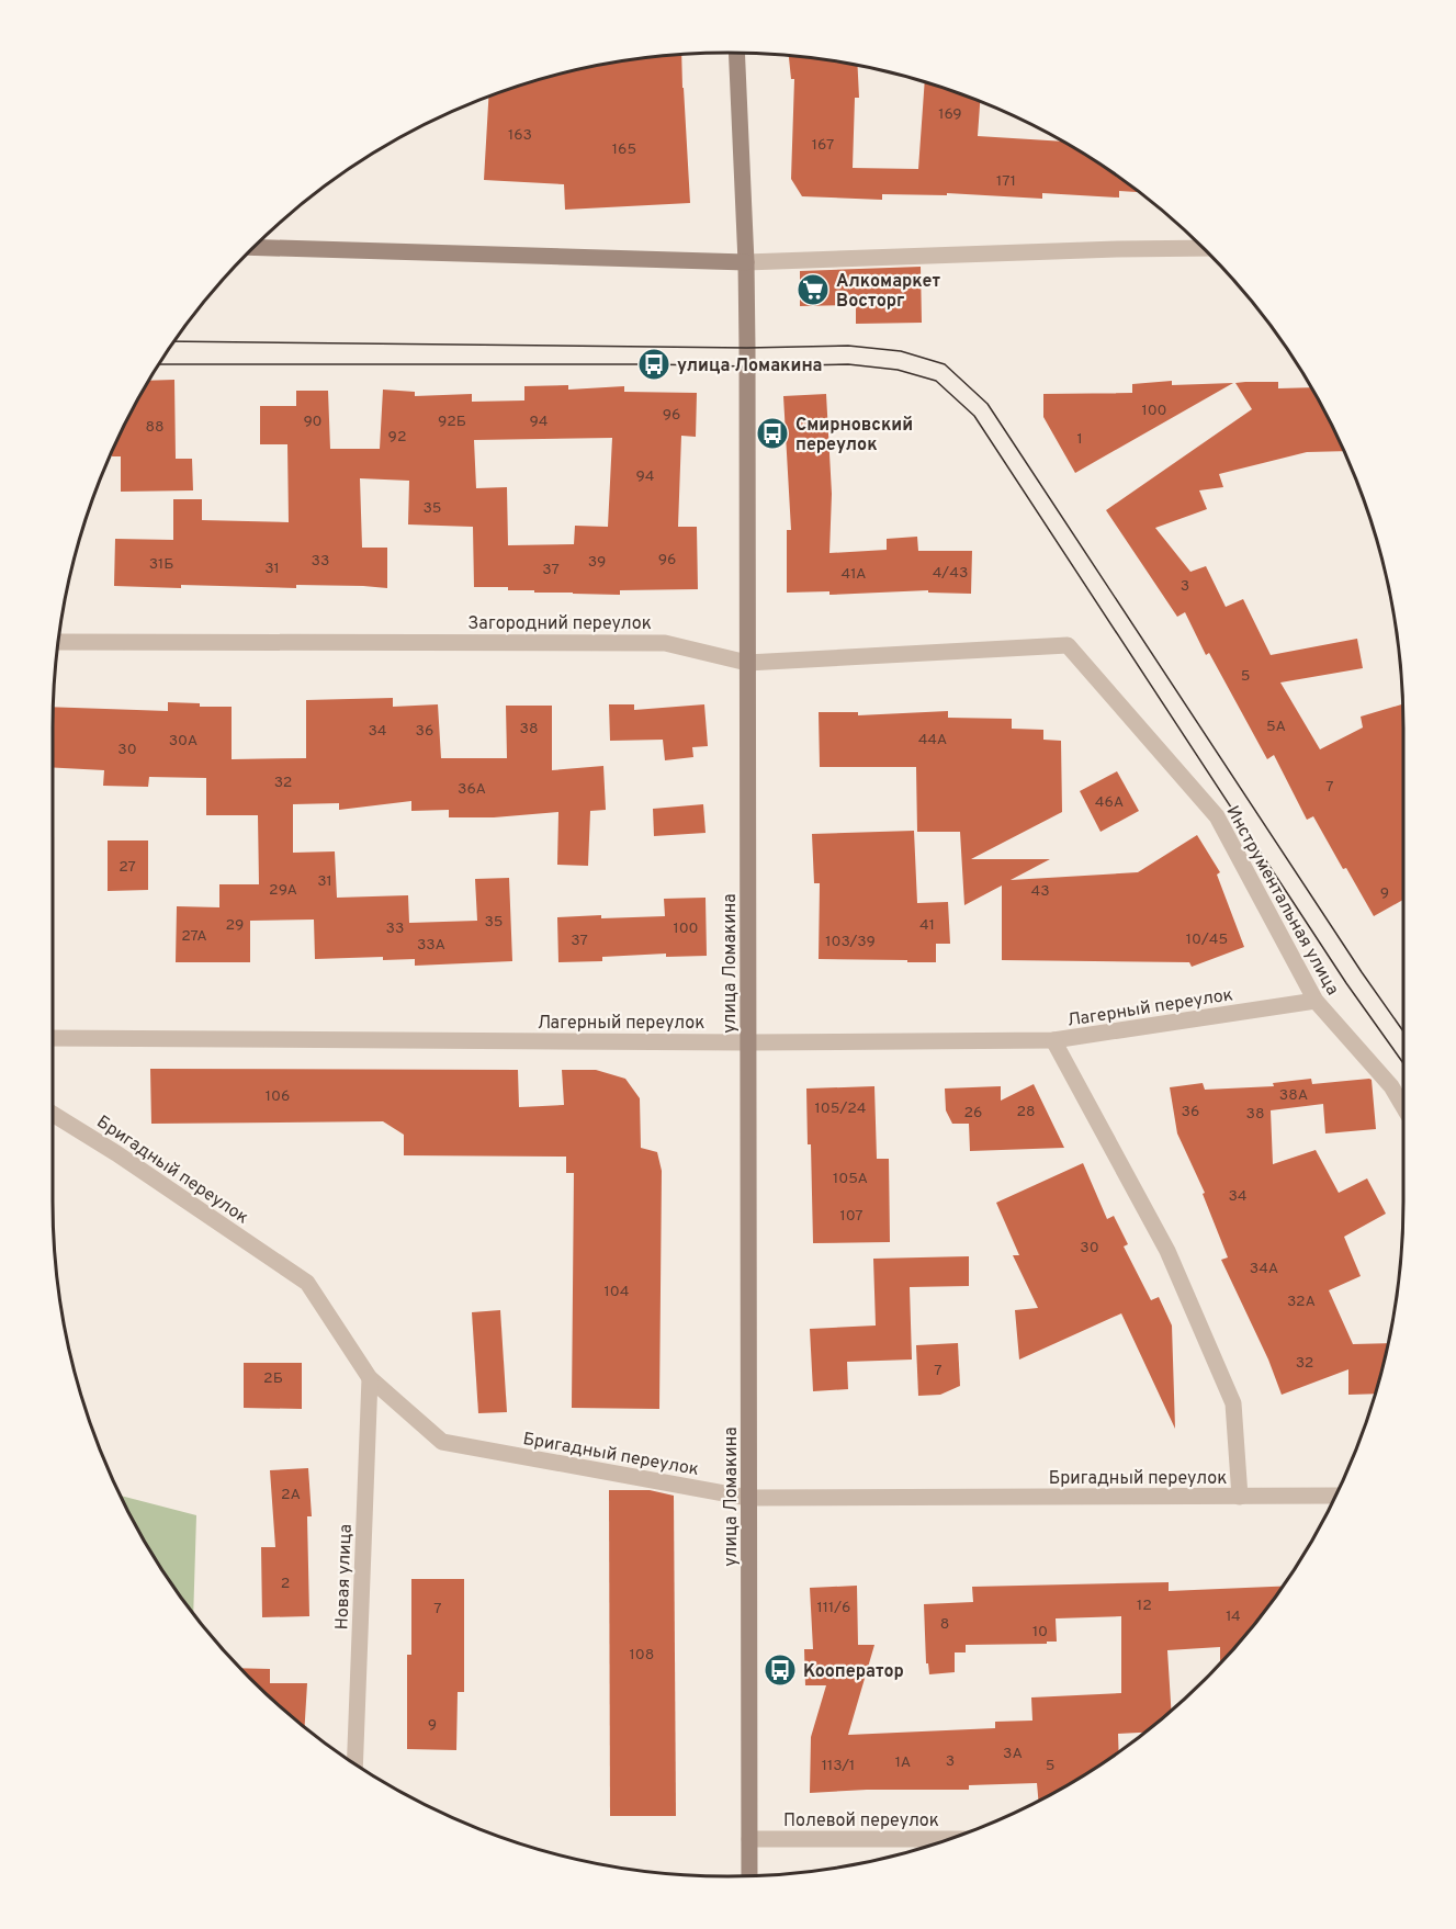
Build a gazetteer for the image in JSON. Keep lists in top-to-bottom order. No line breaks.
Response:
{"streets":{"main road":["улица Ломакина"],"street":["Загородний переулок","Инструментальная улица","Лагерный переулок","Бригадный переулок","Новая улица","Полевой переулок"]},"crossings":[["Загородний переулок","Инструментальная улица"],["Загородний переулок","улица Ломакина"],["Инструментальная улица","Лагерный переулок"],["улица Ломакина","Лагерный переулок"],["улица Ломакина","Бригадный переулок"],["улица Ломакина","Полевой переулок"],["Бригадный переулок","Новая улица"]],"places":{"supermarket":["Алкомаркет Восторг"],"bus stop":["улица Ломакина","Смирновский переулок","Кооператор"]},"house_numbers":["169","163","167","165","171","100","96","90","92Б","94","88","92","1","94","35","96","33","39","31Б","31","37","4/43","41А","3","5","5А","38","34","36","44А","30А","30","32","7","36А","46А","27","31","29А","43","9","35","29","41","33","100","27А","10/45","37","103/39","33А","38А","106","105/24","28","36","26","38","105А","34","107","30","34А","104","32А","32","7","2Б","2А","2","12","111/6","7","14","8","10","108","9","3А","3","1А","113/1","5"]}
